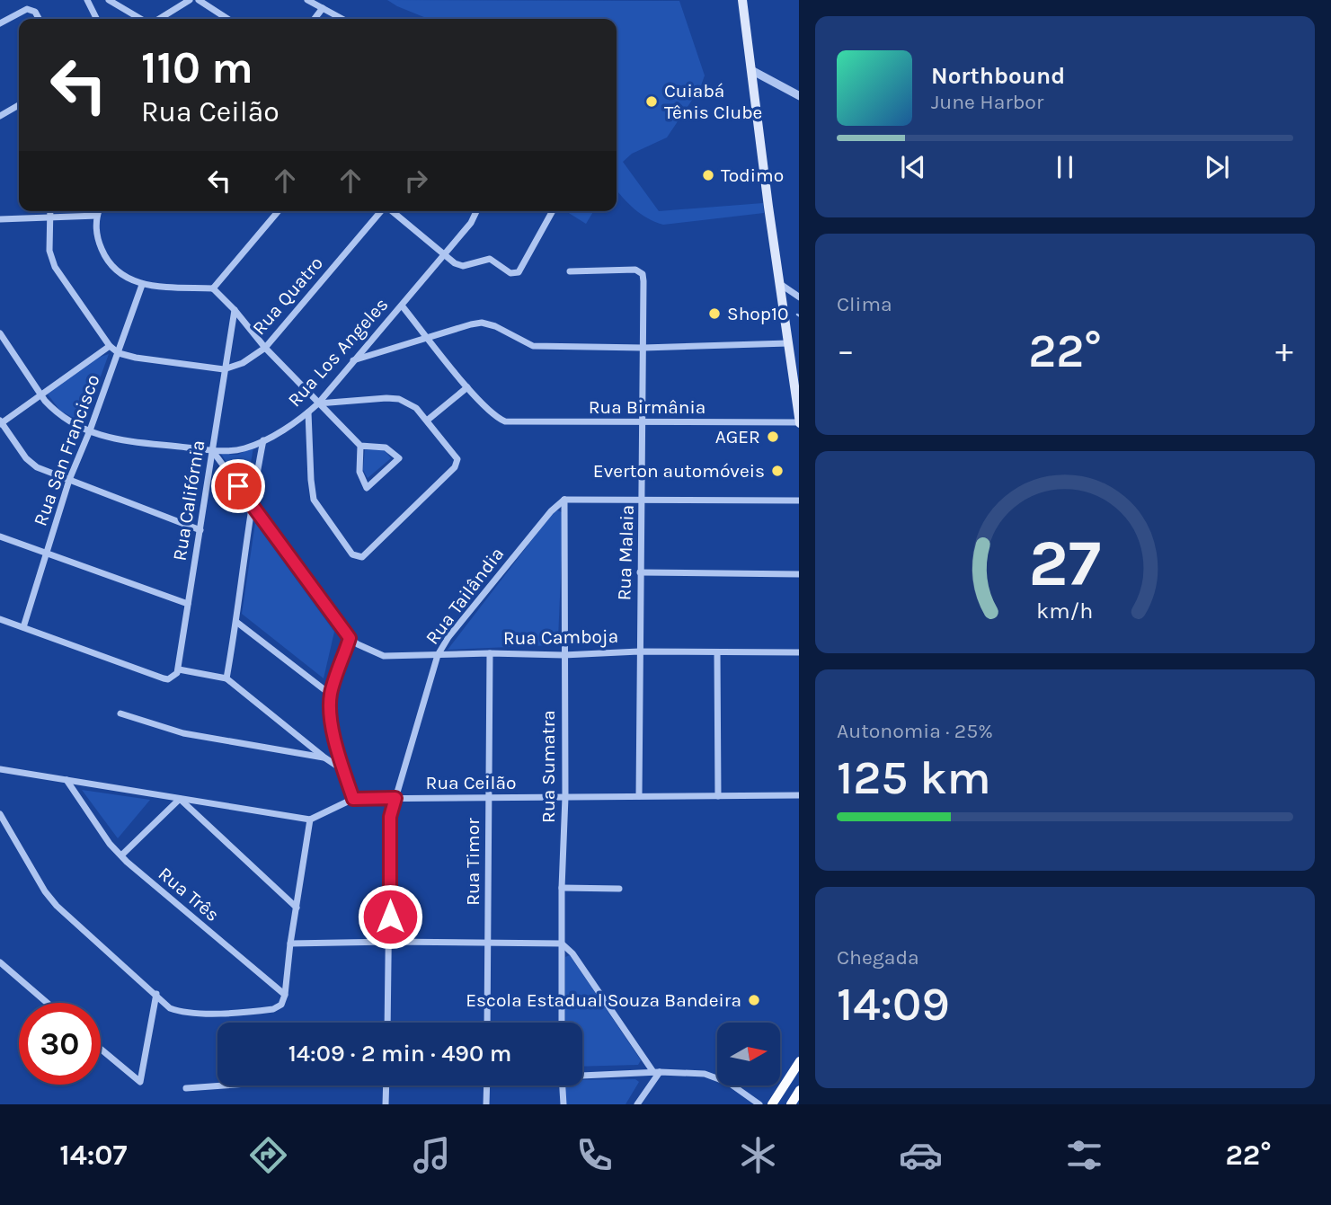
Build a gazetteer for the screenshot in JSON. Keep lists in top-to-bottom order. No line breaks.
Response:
{"streets":{"street":["Rua Quatro","Rua Los Angeles","Rua Birmânia","Rua San Francisco","Rua Califórnia","Rua Malaia","Rua Tailândia","Rua Camboja","Rua Sumatra","Rua Ceilão","Rua Timor","Rua Três"]},"crossings":[["Rua Quatro","Rua Califórnia"],["Rua Los Angeles","Rua San Francisco"],["Rua Los Angeles","Rua Califórnia"],["Rua Los Angeles","Rua Camboja"],["Rua Birmânia","Rua Malaia"],["Rua Califórnia","Rua Camboja"],["Rua Malaia","Rua Camboja"],["Rua Malaia","Rua Ceilão"],["Rua Tailândia","Rua Camboja"],["Rua Tailândia","Rua Sumatra"],["Rua Tailândia","Rua Ceilão"],["Rua Camboja","Rua Sumatra"],["Rua Camboja","Rua Timor"],["Rua Sumatra","Rua Ceilão"],["Rua Ceilão","Rua Timor"]],"places":["Cuiabá Tênis Clube","Todimo","Shop10","AGER","Everton automóveis","Escola Estadual Souza Bandeira"],"north":"right","page":{"turn":["110 m","Rua Ceilão"],"song":["Northbound","June Harbor"],"tile":["Clima",["Autonomia · 25%","125 km"],["Chegada","14:09"]],"heat":["−","22°","+"],"limit":"30","trip":"14:09 · 2 min · 490 m","tabs":["14:07","22°"],"gauge":["27","km/h"]}}
